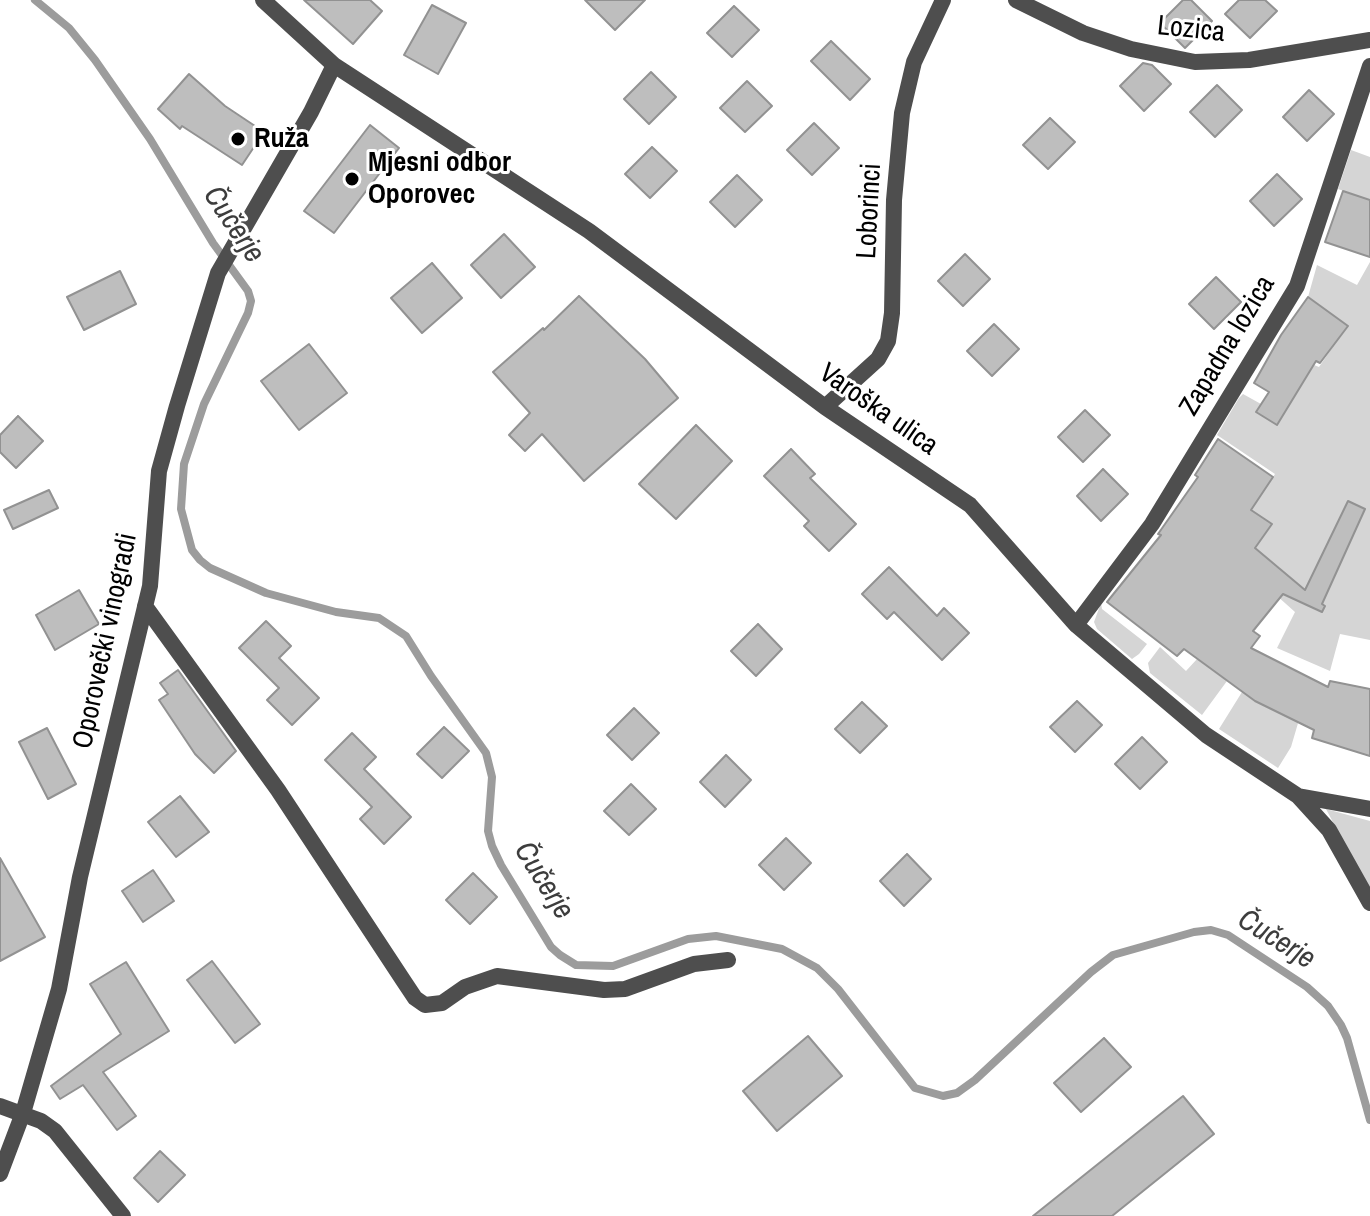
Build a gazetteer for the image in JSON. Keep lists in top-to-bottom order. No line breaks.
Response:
{"streets":{"street":["Lozica","Loborinci","Zapadna lozica","Varoška ulica","Oporovečki vinogradi"]},"crossings":[["Loborinci","Varoška ulica"],["Zapadna lozica","Varoška ulica"],["Varoška ulica","Oporovečki vinogradi"]],"water":["Čučerje"],"places":["Ruža","Mjesni odbor Oporovec"]}
